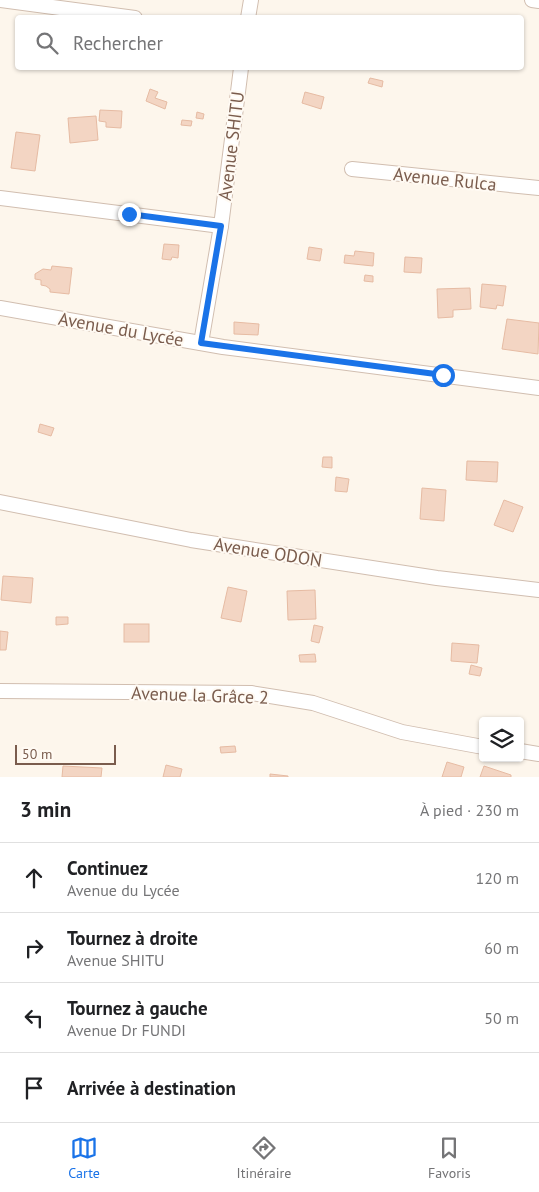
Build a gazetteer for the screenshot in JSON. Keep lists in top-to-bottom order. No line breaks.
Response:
{"streets":{"street":["Avenue SHITU","Avenue Rulca","Avenue du Lycée","Avenue ODON","Avenue la Grâce 2"]},"crossings":[["Avenue SHITU","Avenue du Lycée"]],"scale_bar":"50 m","page":{"search":"Rechercher","scale":"50 m","heading":["3 min","À pied · 230 m"],"list":[["Continuez","Avenue du Lycée","120 m"],["Tournez à droite","Avenue SHITU","60 m"],["Tournez à gauche","Avenue Dr FUNDI","50 m"],"Arrivée à destination"],"nav":["Carte","Itinéraire","Favoris"]}}
